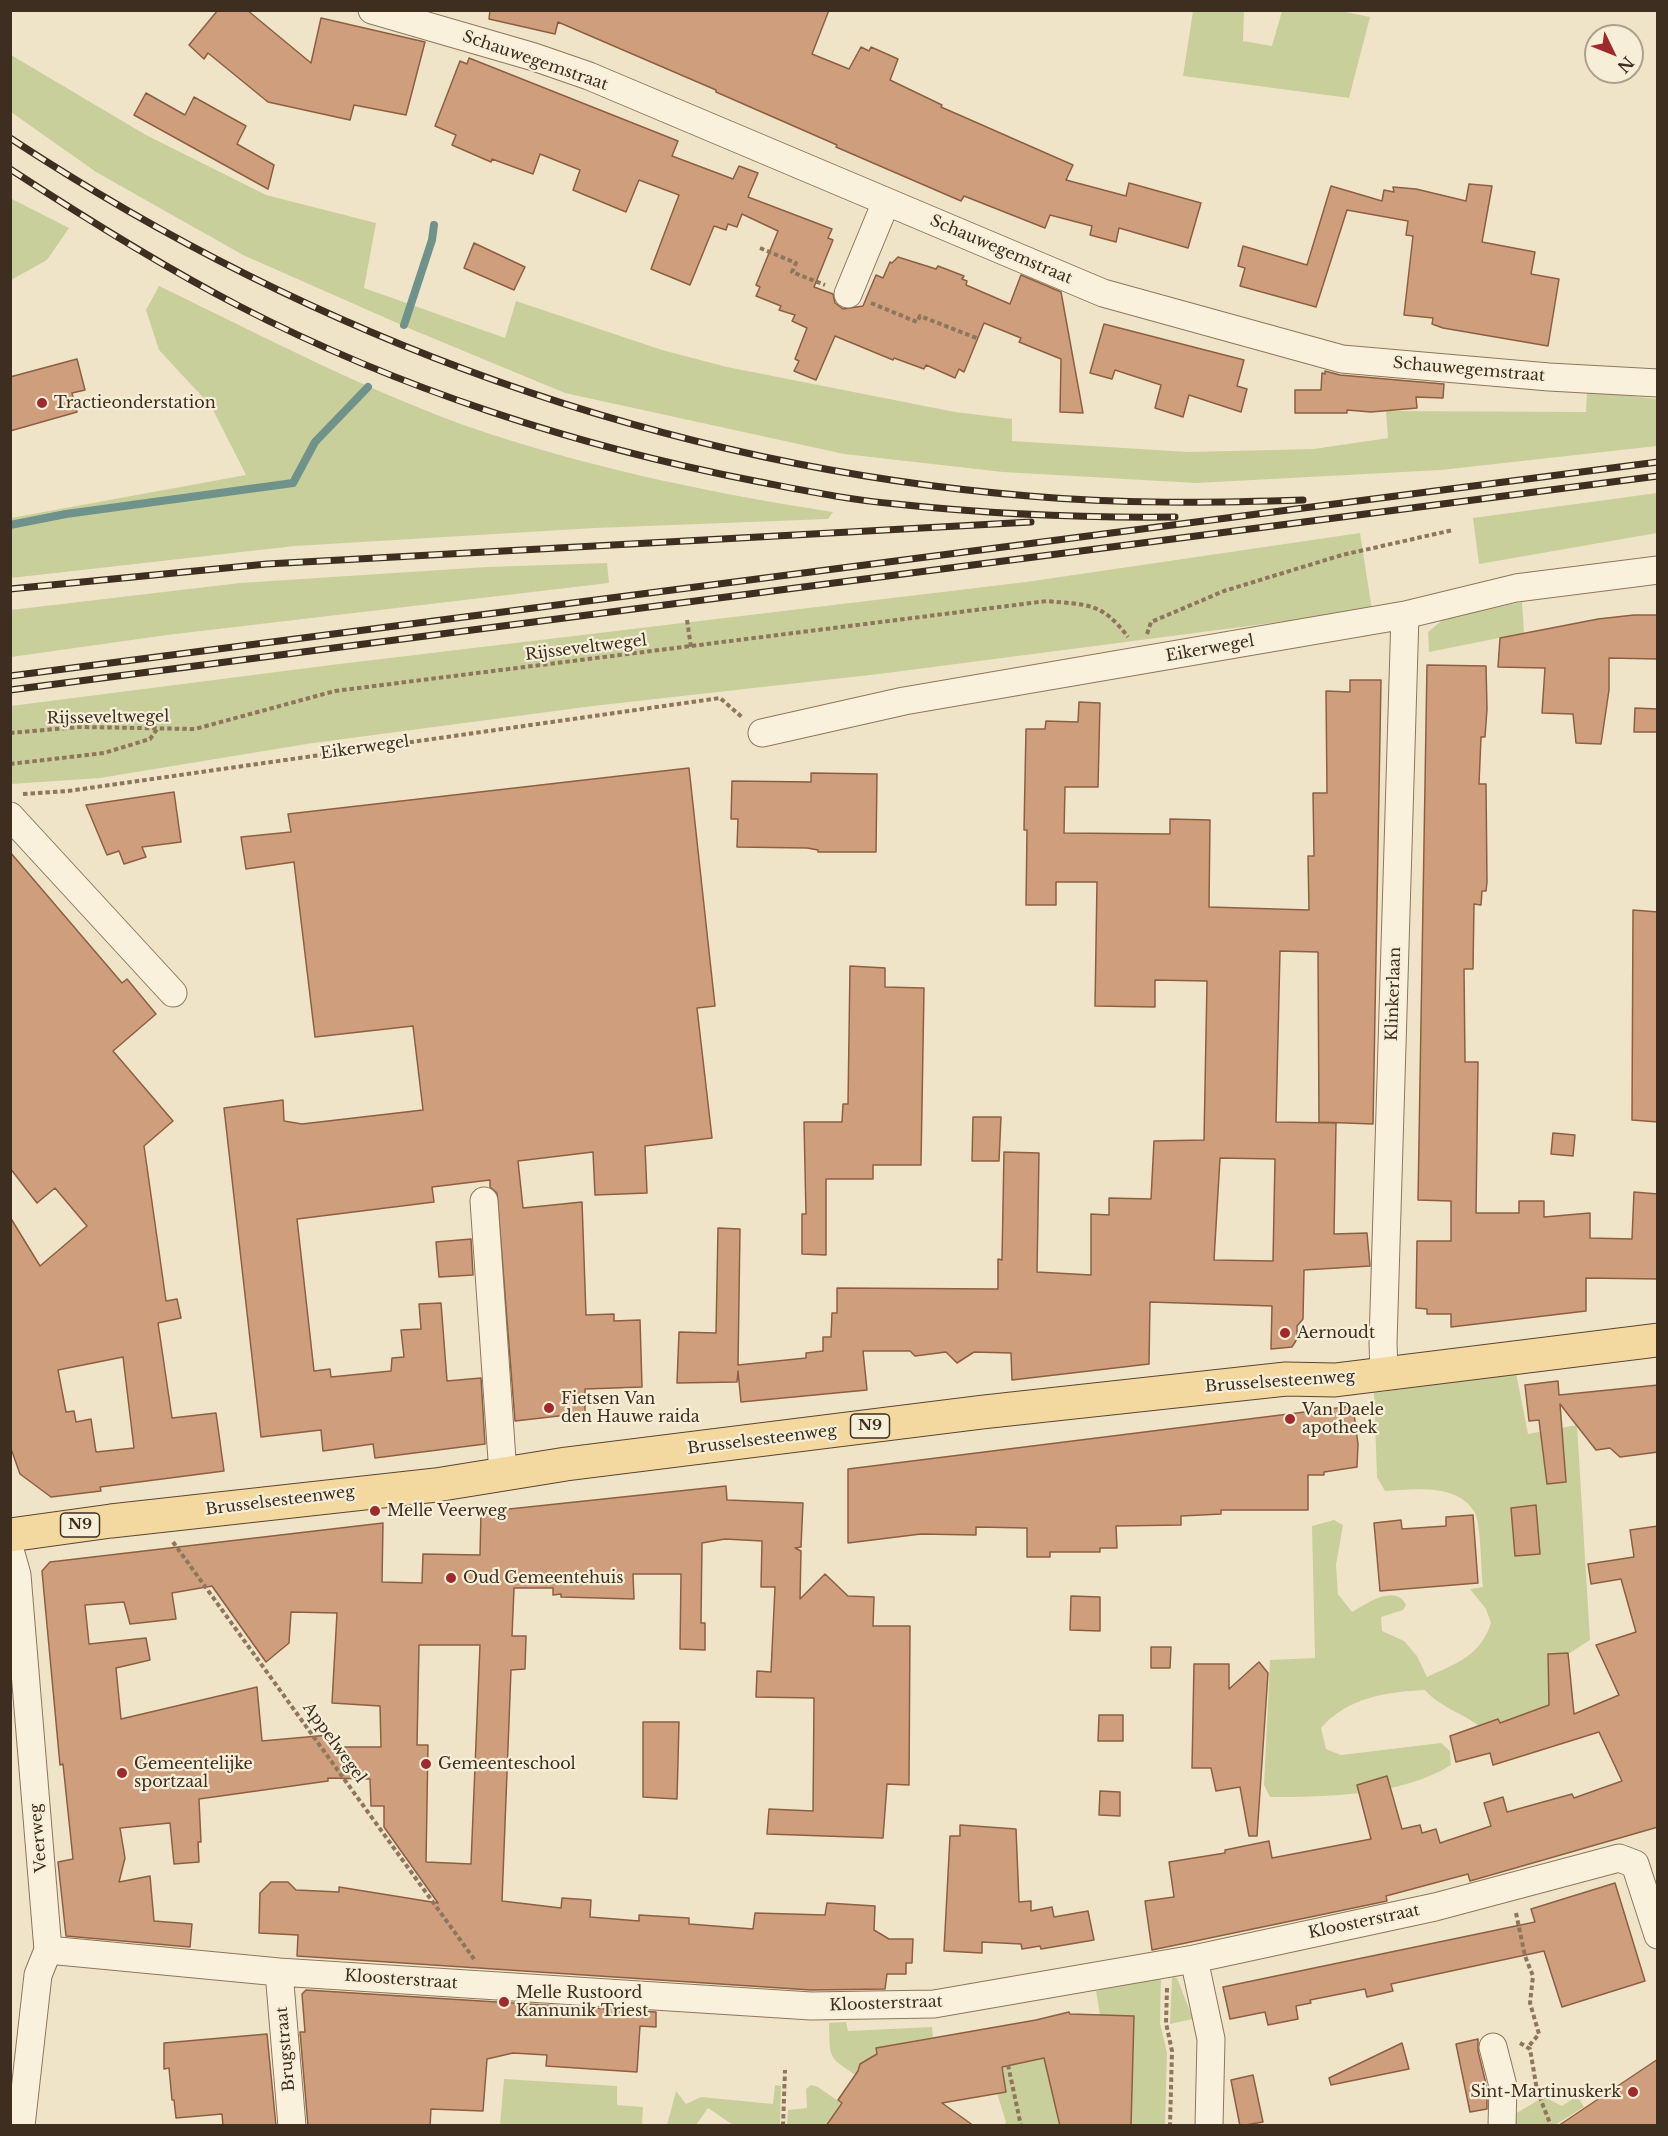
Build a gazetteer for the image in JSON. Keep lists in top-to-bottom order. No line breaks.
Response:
{"streets":{"main road":["Brusselsesteenweg","N9"],"street":["Schauwegemstraat","Eikerwegel","Klinkerlaan","Veerweg","Kloosterstraat","Brugstraat"],"path":["Rijsseveltwegel","Appelwegel"]},"crossings":[["Rijsseveltwegel","Eikerwegel"],["Eikerwegel","Klinkerlaan"],["Klinkerlaan","Brusselsesteenweg"],["Brusselsesteenweg","Appelwegel"],["Appelwegel","Kloosterstraat"],["Veerweg","Kloosterstraat"],["Kloosterstraat","Brugstraat"]],"places":["Tractieonderstation","Aernoudt","Fietsen Van den Hauwe raida","Van Daele apotheek","Melle Veerweg","Oud Gemeentehuis","Gemeenteschool","Gemeentelijke sportzaal","Melle Rustoord Kannunik Triest","Sint-Martinuskerk"],"north":"bottom right"}
